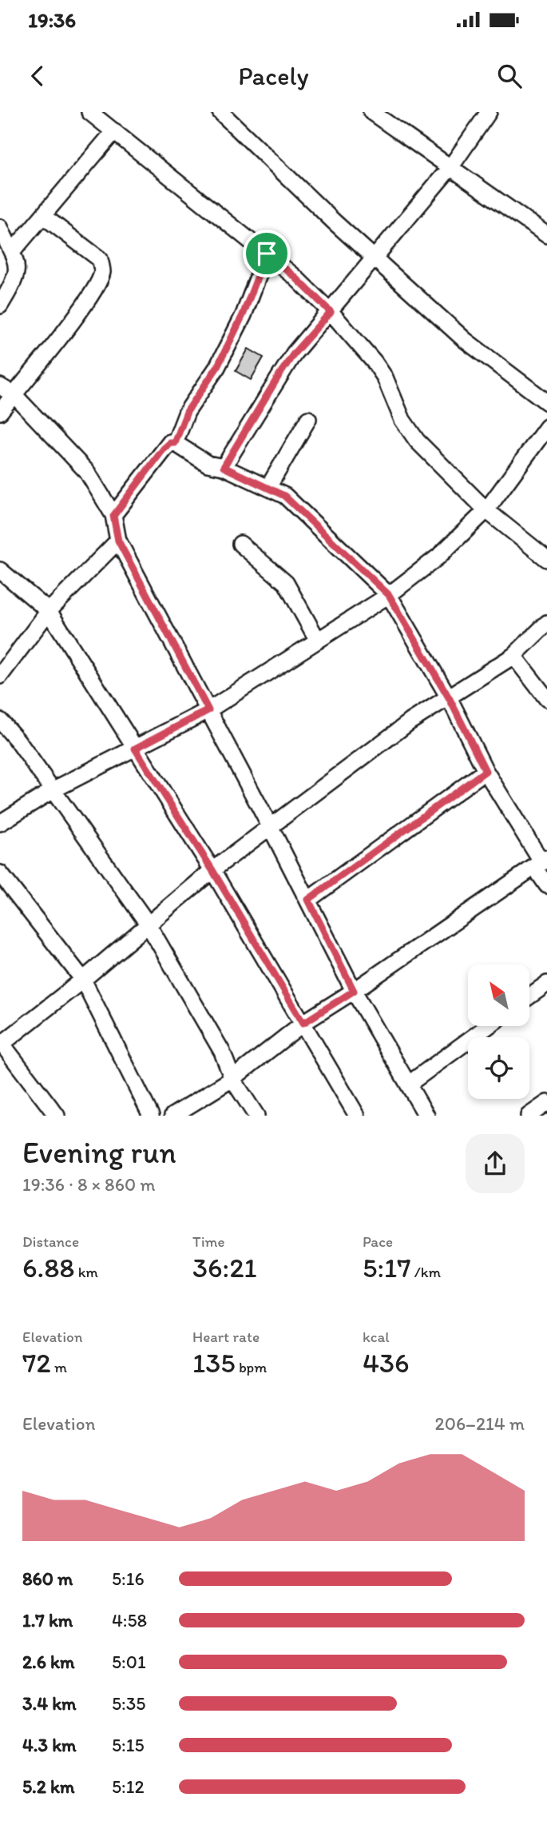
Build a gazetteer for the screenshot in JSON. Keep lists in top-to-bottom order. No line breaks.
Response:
{"north":"top left","page":{"status":"19:36","header":"Pacely","heading":["Evening run","19:36 · 8 × 860 m"],"stats":[["Distance","6.88 km"],["Time","36:21"],["Pace","5:17 /km"],["Elevation","72 m"],["Heart rate","135 bpm"],["kcal","436"]],"chart":["Elevation","206–214 m"],"list":[{"name":"860 m","note":"5:16"},{"name":"1.7 km","note":"4:58"},{"name":"2.6 km","note":"5:01"},{"name":"3.4 km","note":"5:35"},{"name":"4.3 km","note":"5:15"},{"name":"5.2 km","note":"5:12"}]}}
